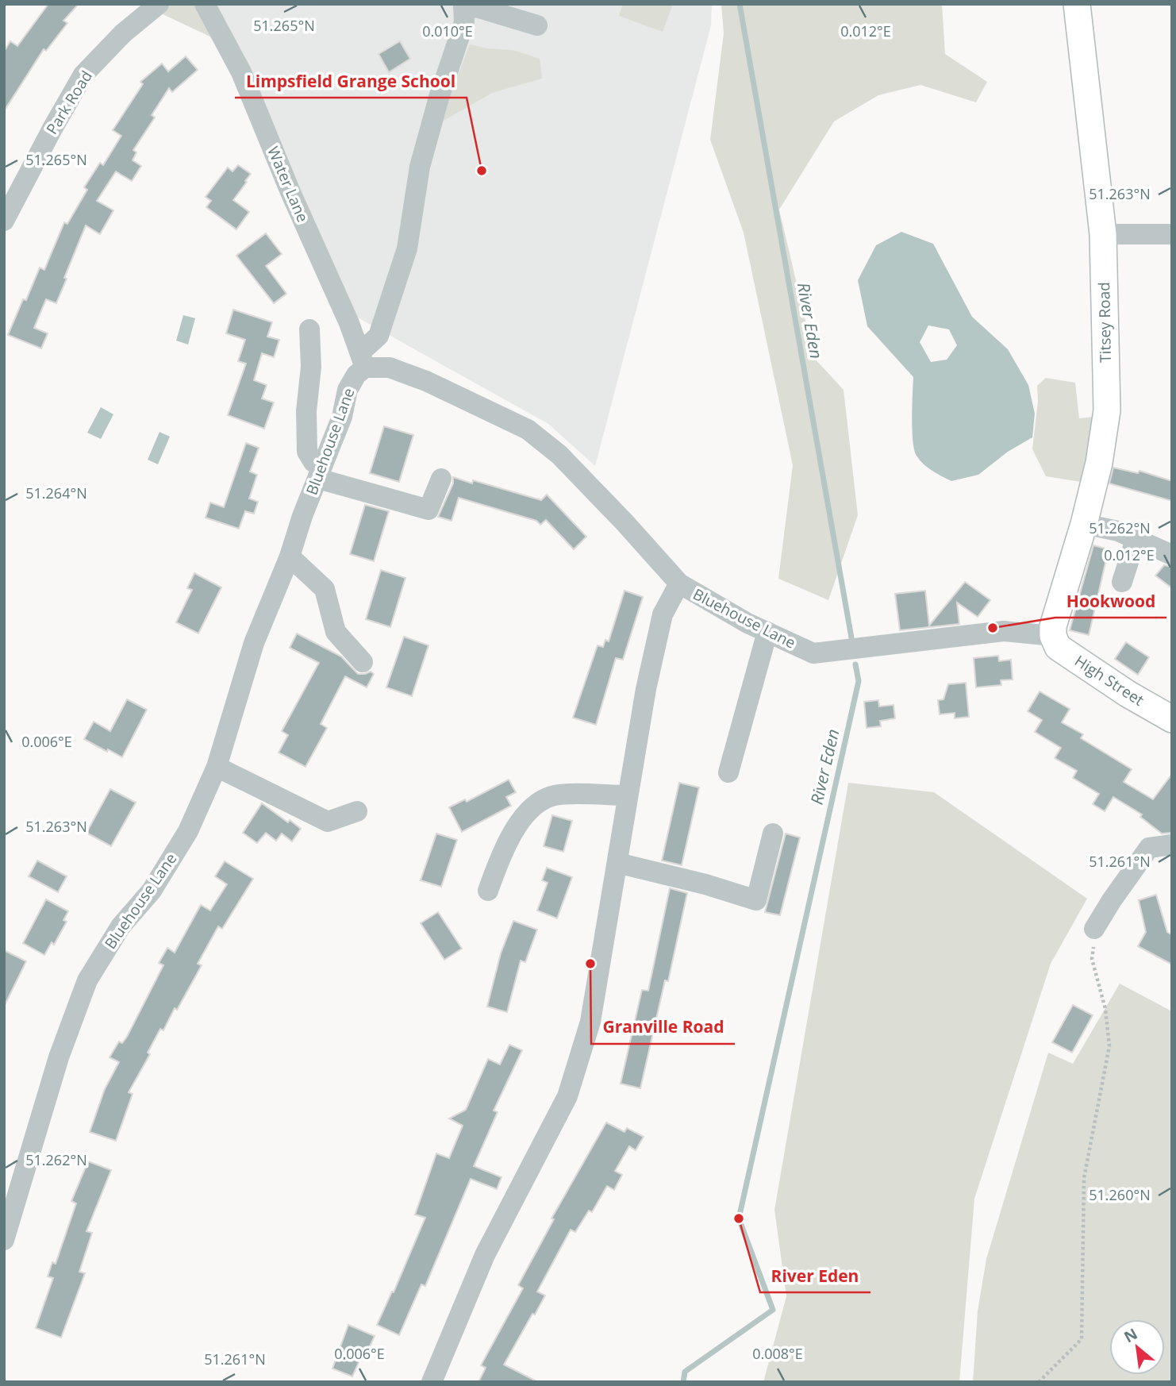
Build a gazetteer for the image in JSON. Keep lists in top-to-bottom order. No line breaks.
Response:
{"streets":{"main road":["Titsey Road","High Street"],"street":["Park Road","Water Lane","Bluehouse Lane"]},"crossings":[["Water Lane","Bluehouse Lane"],["Titsey Road","Bluehouse Lane"],["Titsey Road","High Street"],["Bluehouse Lane","High Street"]],"water":["River Eden"],"places":["Limpsfield Grange School","Hookwood","Granville Road","River Eden"],"north":"top left","coordinates":["51.265°N","0.010°E","0.012°E","51.263°N","51.264°N","51.262°N","0.006°E","51.261°N","51.260°N","0.008°E"]}
